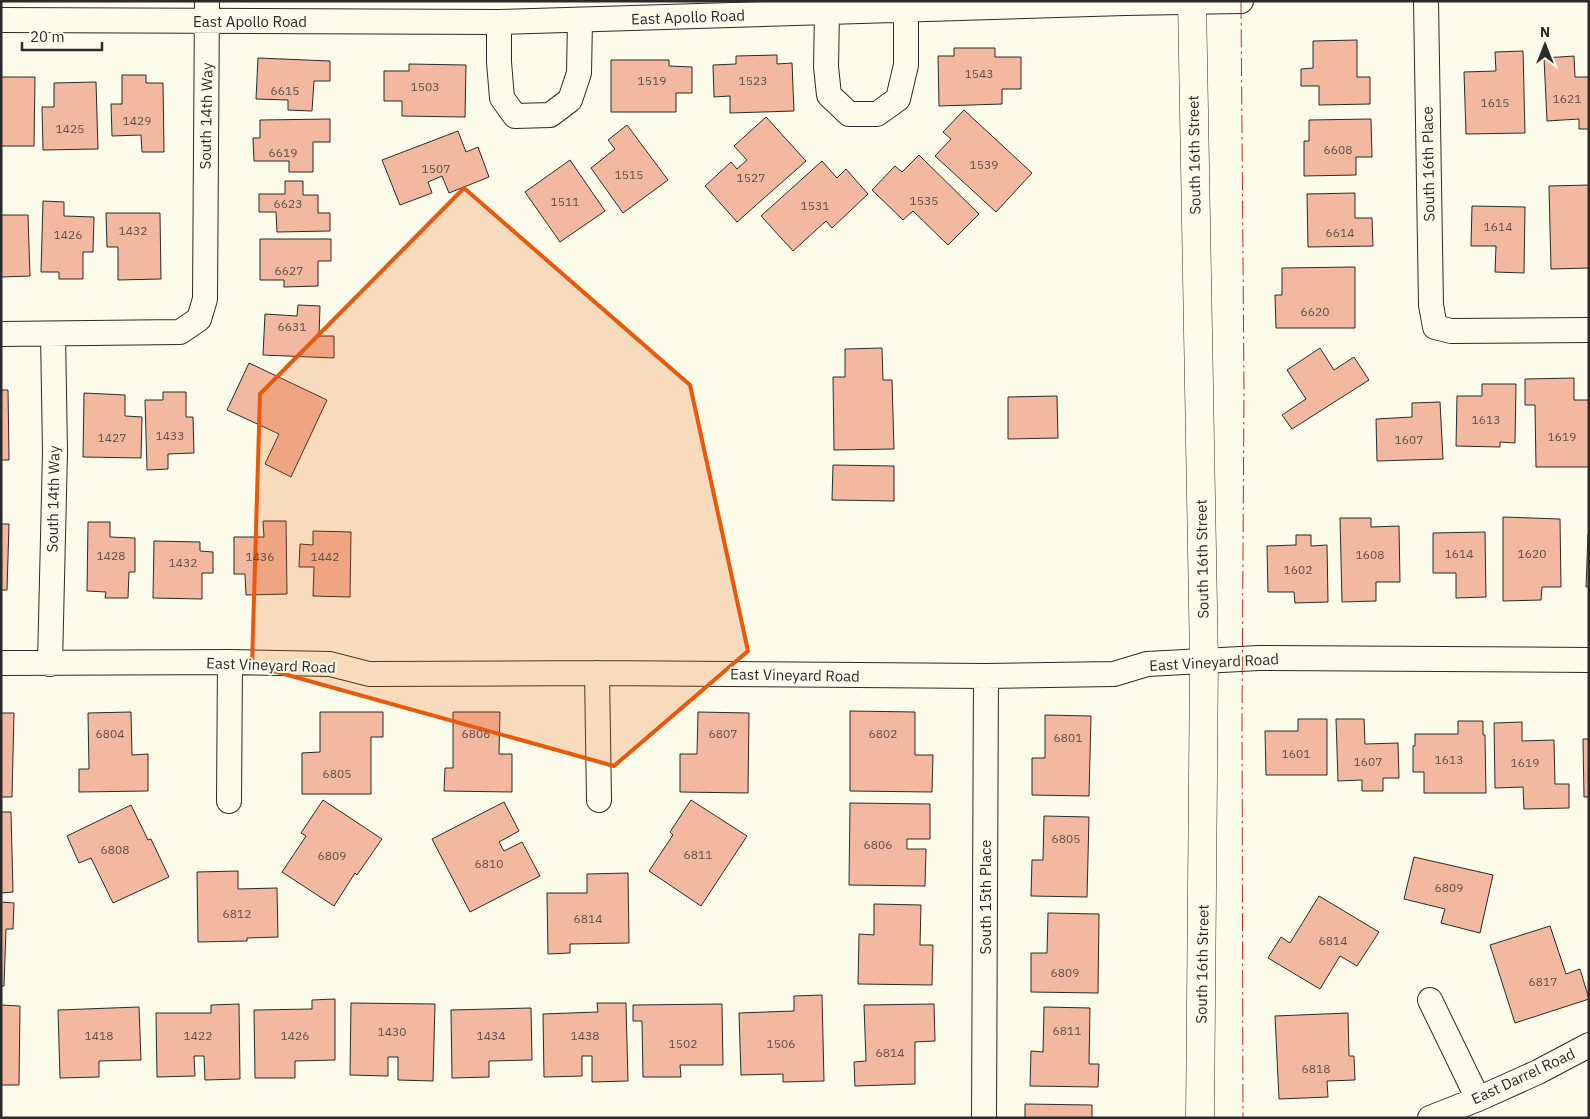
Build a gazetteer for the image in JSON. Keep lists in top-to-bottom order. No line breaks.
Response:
{"streets":{"main road":["South 16th Street"],"street":["East Apollo Road","South 14th Way","South 16th Place","East Vineyard Road","South 15th Place","East Darrel Road"]},"crossings":[["East Apollo Road","South 14th Way"],["East Apollo Road","South 16th Street"],["South 14th Way","East Vineyard Road"],["South 16th Street","East Vineyard Road"],["East Vineyard Road","South 15th Place"]],"house_numbers":["1543","1519","1523","1503","6615","1621","1615","1429","1425","6608","6619","1539","1507","1515","1527","1535","1511","6623","1531","1614","1432","6614","1426","6627","6620","6631","1613","1433","1619","1427","1607","1614","1620","1608","1428","1436","1442","1432","1602","6804","6806","6807","6802","6801","1601","1613","1607","1619","6805","6805","6806","6808","6811","6809","6810","6809","6812","6814","6814","6809","6817","6811","1430","1418","1422","1426","1434","1438","1502","1506","6814","6818"],"scale_bar":"20 m","north":"top"}
